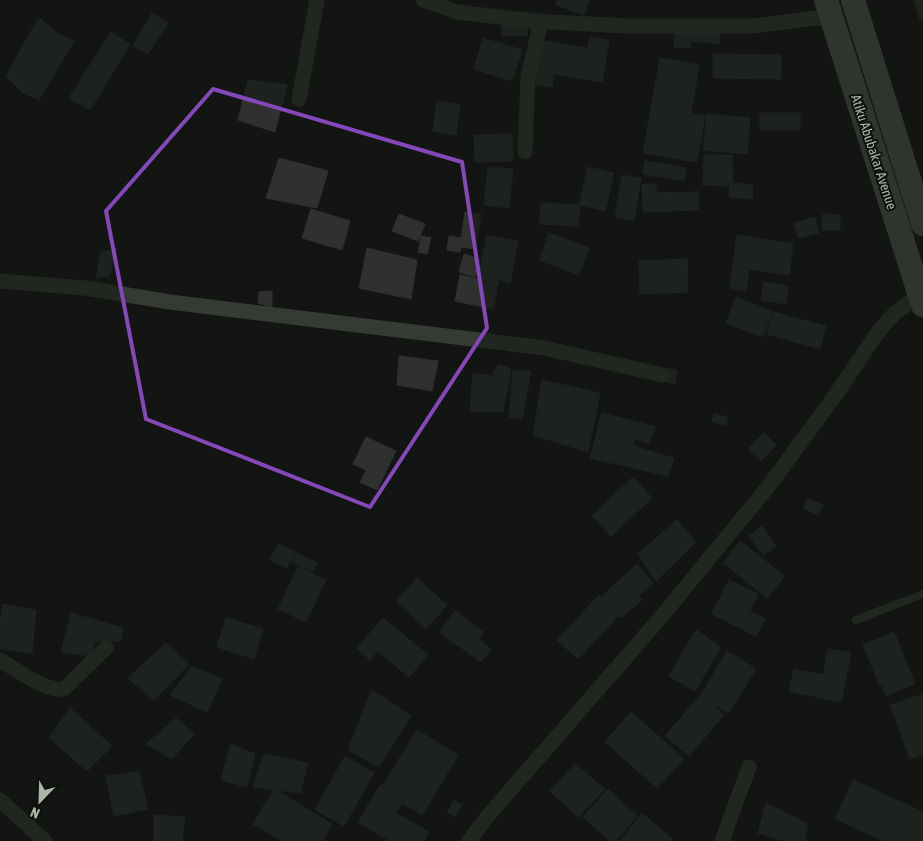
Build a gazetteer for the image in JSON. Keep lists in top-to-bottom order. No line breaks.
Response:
{"streets":{"main road":["Atiku Abubakar Avenue"]},"north":"bottom left"}
